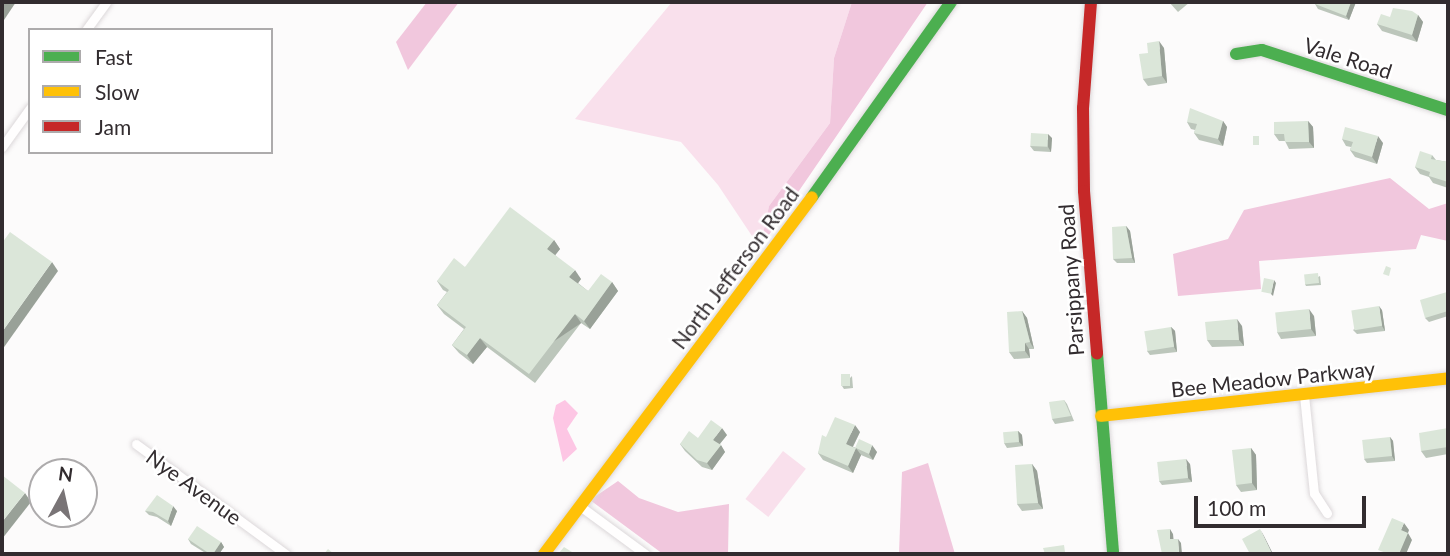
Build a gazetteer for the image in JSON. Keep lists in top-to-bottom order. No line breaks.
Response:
{"streets":{"street":["Vale Road","North Jefferson Road","Parsippany Road","Bee Meadow Parkway","Nye Avenue"]},"crossings":[["Parsippany Road","Bee Meadow Parkway"]],"legend":["Fast","Slow","Jam"],"scale_bar":"100 m","north":"top"}
